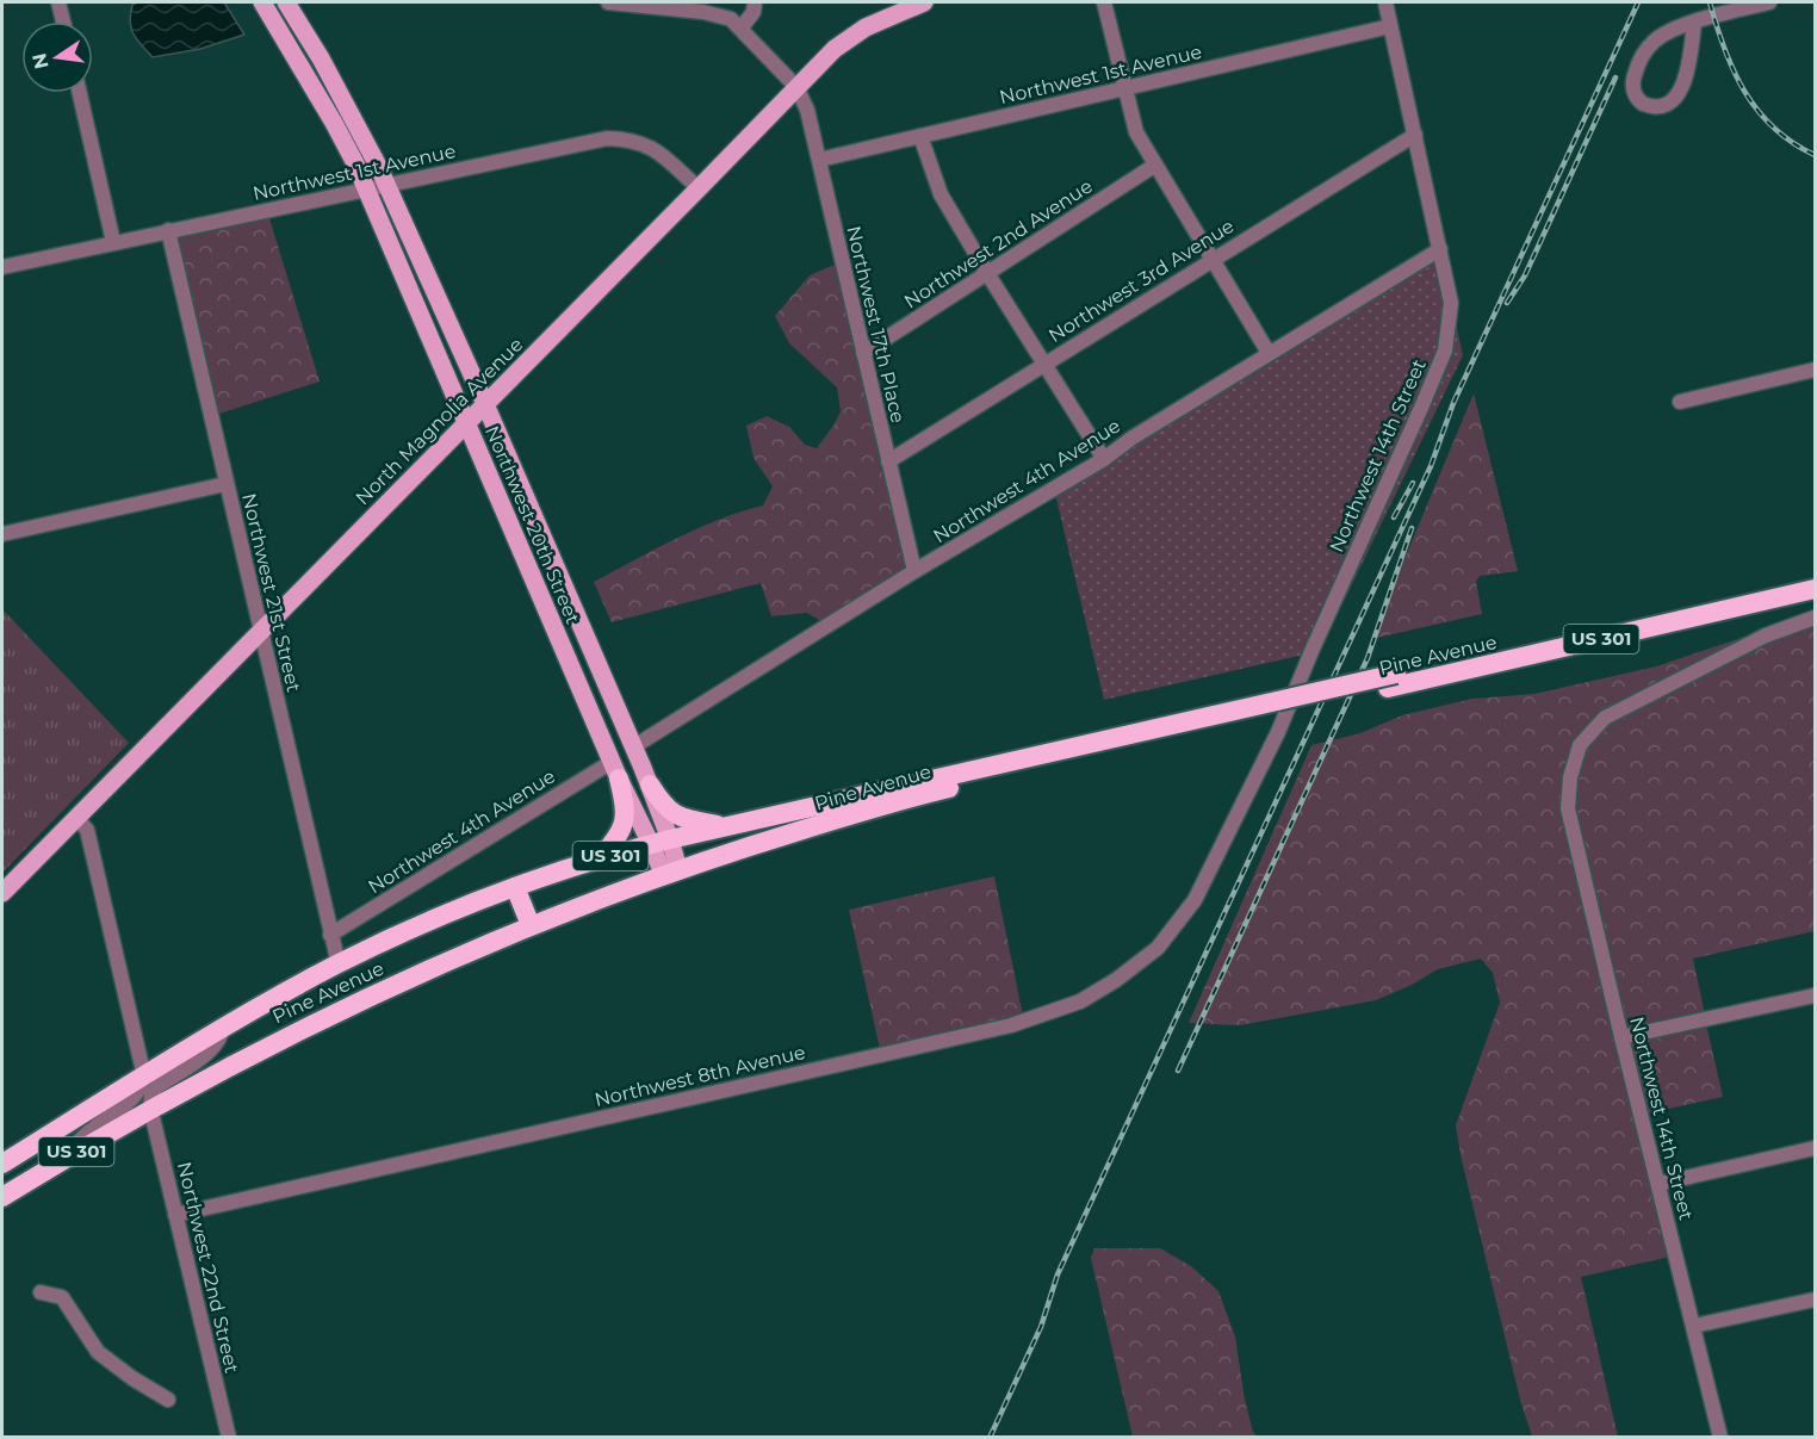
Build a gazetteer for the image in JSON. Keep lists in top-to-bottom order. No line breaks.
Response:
{"streets":{"highway":["US 301","Pine Avenue"],"main road":["North Magnolia Avenue","Northwest 20th Street"],"street":["Northwest 1st Avenue","Northwest 2nd Avenue","Northwest 3rd Avenue","Northwest 17th Place","Northwest 14th Street","Northwest 4th Avenue","Northwest 21st Street","Northwest 8th Avenue","Northwest 22nd Street"]},"crossings":[["Northwest 1st Avenue","Northwest 17th Place"],["Northwest 1st Avenue","North Magnolia Avenue"],["Northwest 1st Avenue","Northwest 14th Street"],["Northwest 1st Avenue","Northwest 20th Street"],["Northwest 1st Avenue","Northwest 21st Street"],["Northwest 2nd Avenue","Northwest 17th Place"],["Northwest 3rd Avenue","Northwest 17th Place"],["Northwest 3rd Avenue","Northwest 14th Street"],["Northwest 17th Place","North Magnolia Avenue"],["Northwest 17th Place","Northwest 4th Avenue"],["North Magnolia Avenue","Northwest 20th Street"],["North Magnolia Avenue","Northwest 21st Street"],["Northwest 14th Street","Northwest 4th Avenue"],["Northwest 14th Street","Northwest 8th Avenue"],["Northwest 4th Avenue","Northwest 20th Street"],["Northwest 4th Avenue","Northwest 21st Street"],["Northwest 20th Street","Pine Avenue"],["Northwest 21st Street","Pine Avenue"],["Pine Avenue","Northwest 22nd Street"],["Northwest 8th Avenue","Northwest 22nd Street"]],"north":"left"}
